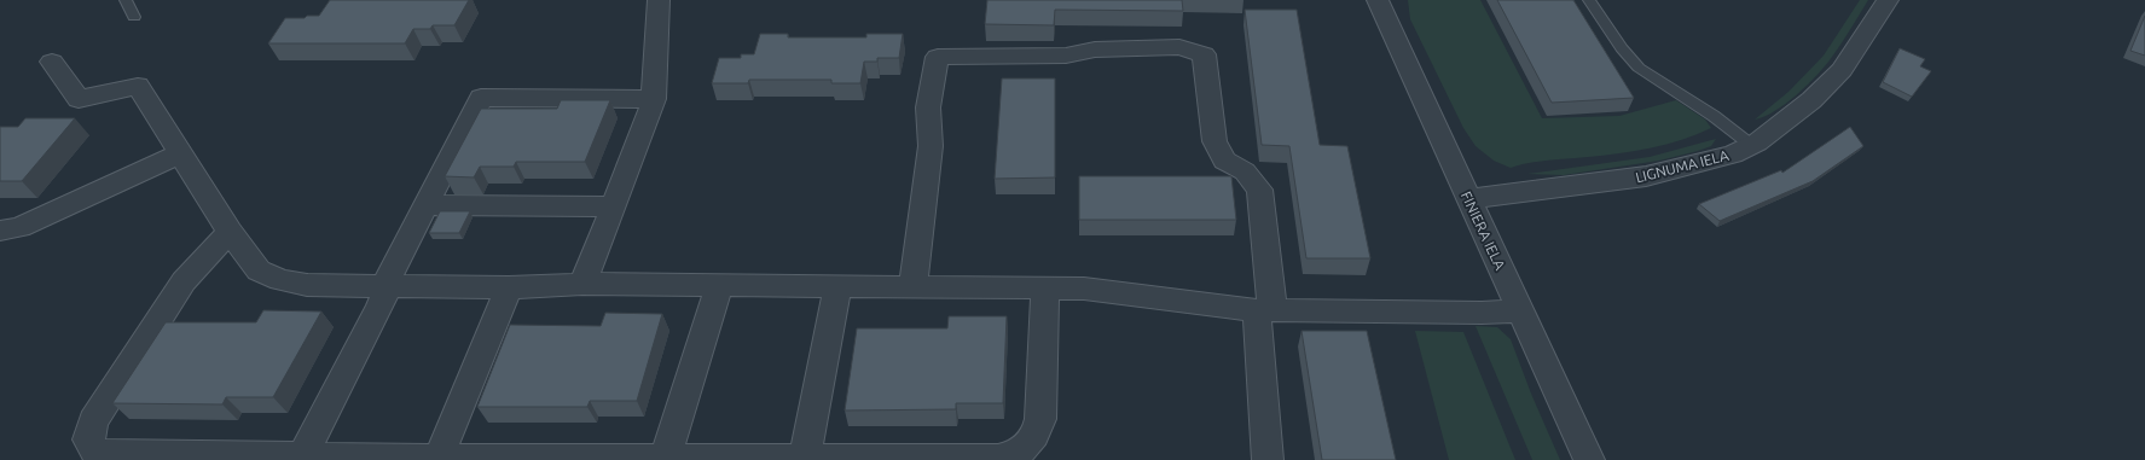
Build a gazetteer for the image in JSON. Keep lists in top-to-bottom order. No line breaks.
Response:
{"streets":{"street":["LIGNUMA IELA","FINIERA IELA"]},"crossings":[["LIGNUMA IELA","FINIERA IELA"]]}
